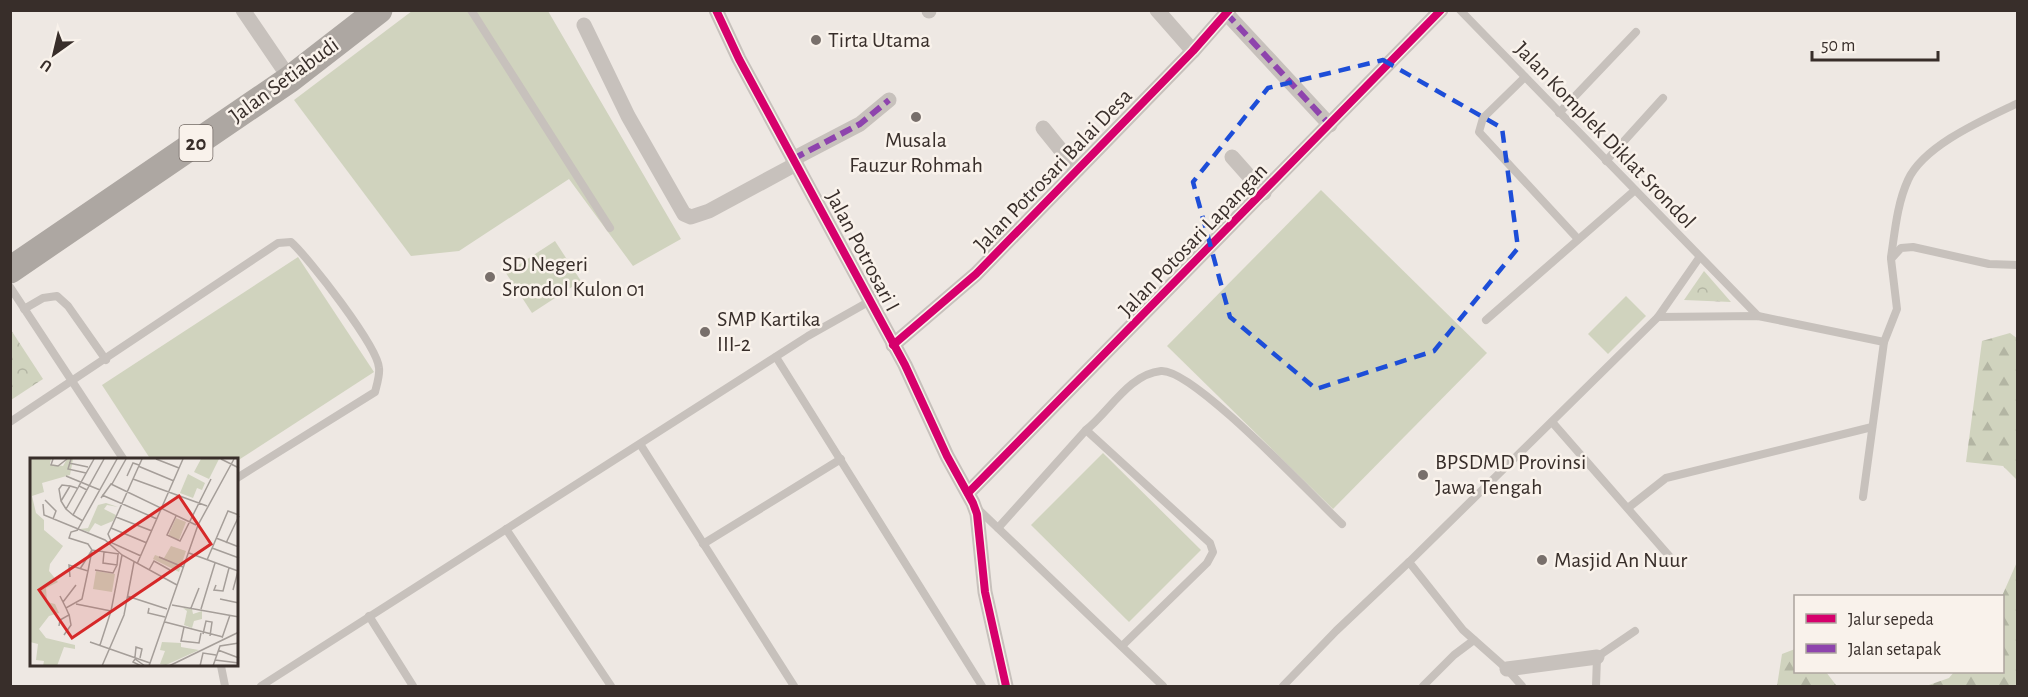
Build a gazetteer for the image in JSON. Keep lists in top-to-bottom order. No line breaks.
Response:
{"streets":{"highway":["Jalan Setiabudi","20"],"street":["Jalan Potrosari Balai Desa","Jalan Potosari Lapangan","Jalan Potrosari I"],"lane":["Jalan Komplek Diklat Srondol"]},"crossings":[["Jalan Potrosari Balai Desa","Jalan Potrosari I"],["Jalan Potosari Lapangan","Jalan Potrosari I"]],"places":["Tirta Utama","Musala Fauzur Rohmah","SD Negeri Srondol Kulon 01","SMP Kartika III-2","BPSDMD Provinsi Jawa Tengah","Masjid An Nuur"],"legend":["Jalur sepeda","Jalan setapak"],"scale_bar":"50 m","north":"bottom left"}
